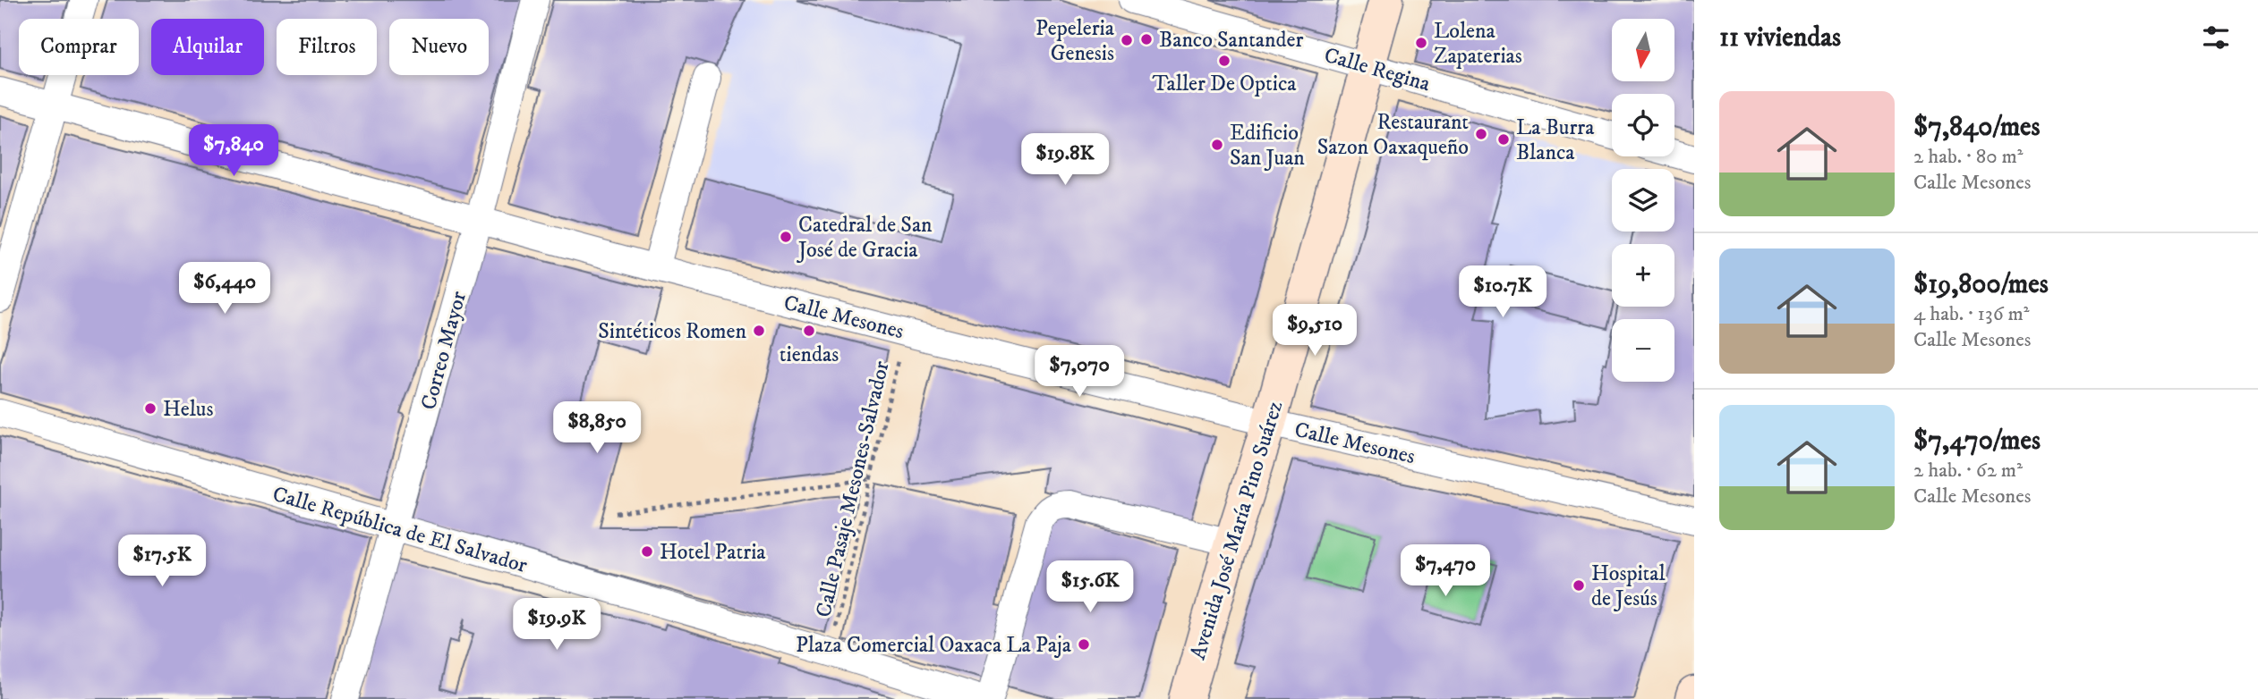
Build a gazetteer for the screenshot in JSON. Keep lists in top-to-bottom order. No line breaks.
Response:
{"streets":{"main road":["Avenida José María Pino Suárez"],"street":["Calle Regina","Calle Mesones","Correo Mayor","Calle República de El Salvador"],"path":["Calle Pasaje Mesones-Salvador"]},"crossings":[["Calle Regina","Avenida José María Pino Suárez"],["Calle Mesones","Correo Mayor"],["Calle Mesones","Calle Pasaje Mesones-Salvador"],["Calle Mesones","Avenida José María Pino Suárez"],["Correo Mayor","Calle República de El Salvador"],["Calle Pasaje Mesones-Salvador","Calle República de El Salvador"]],"places":["Banco Santander","Pepeleria Genesis","Lolena Zapaterias","Taller De Optica","Restaurant Sazon Oaxaqueño","La Burra Blanca","Edificio San Juan","Catedral de San José de Gracia","Sintéticos Romen","tiendas","Helus","Hotel Patria","Hospital de Jesús","Plaza Comercial Oaxaca La Paja"],"north":"bottom","page":{"heading":"11 viviendas","map_buttons":["+","−"],"chip":["Comprar","Alquilar","Filtros","Nuevo"],"list":[{"name":"$7,840/mes","note":"2 hab. · 80 m² · Calle Mesones"},{"name":"$19,800/mes","note":"4 hab. · 136 m² · Calle Mesones"},{"name":"$7,470/mes","note":"2 hab. · 62 m² · Calle Mesones"}],"price":["$7,840","$19.8K","$6,440","$10.7K","$9,510","$7,070","$8,850","$17.5K","$7,470","$15.6K","$19.9K"]}}
